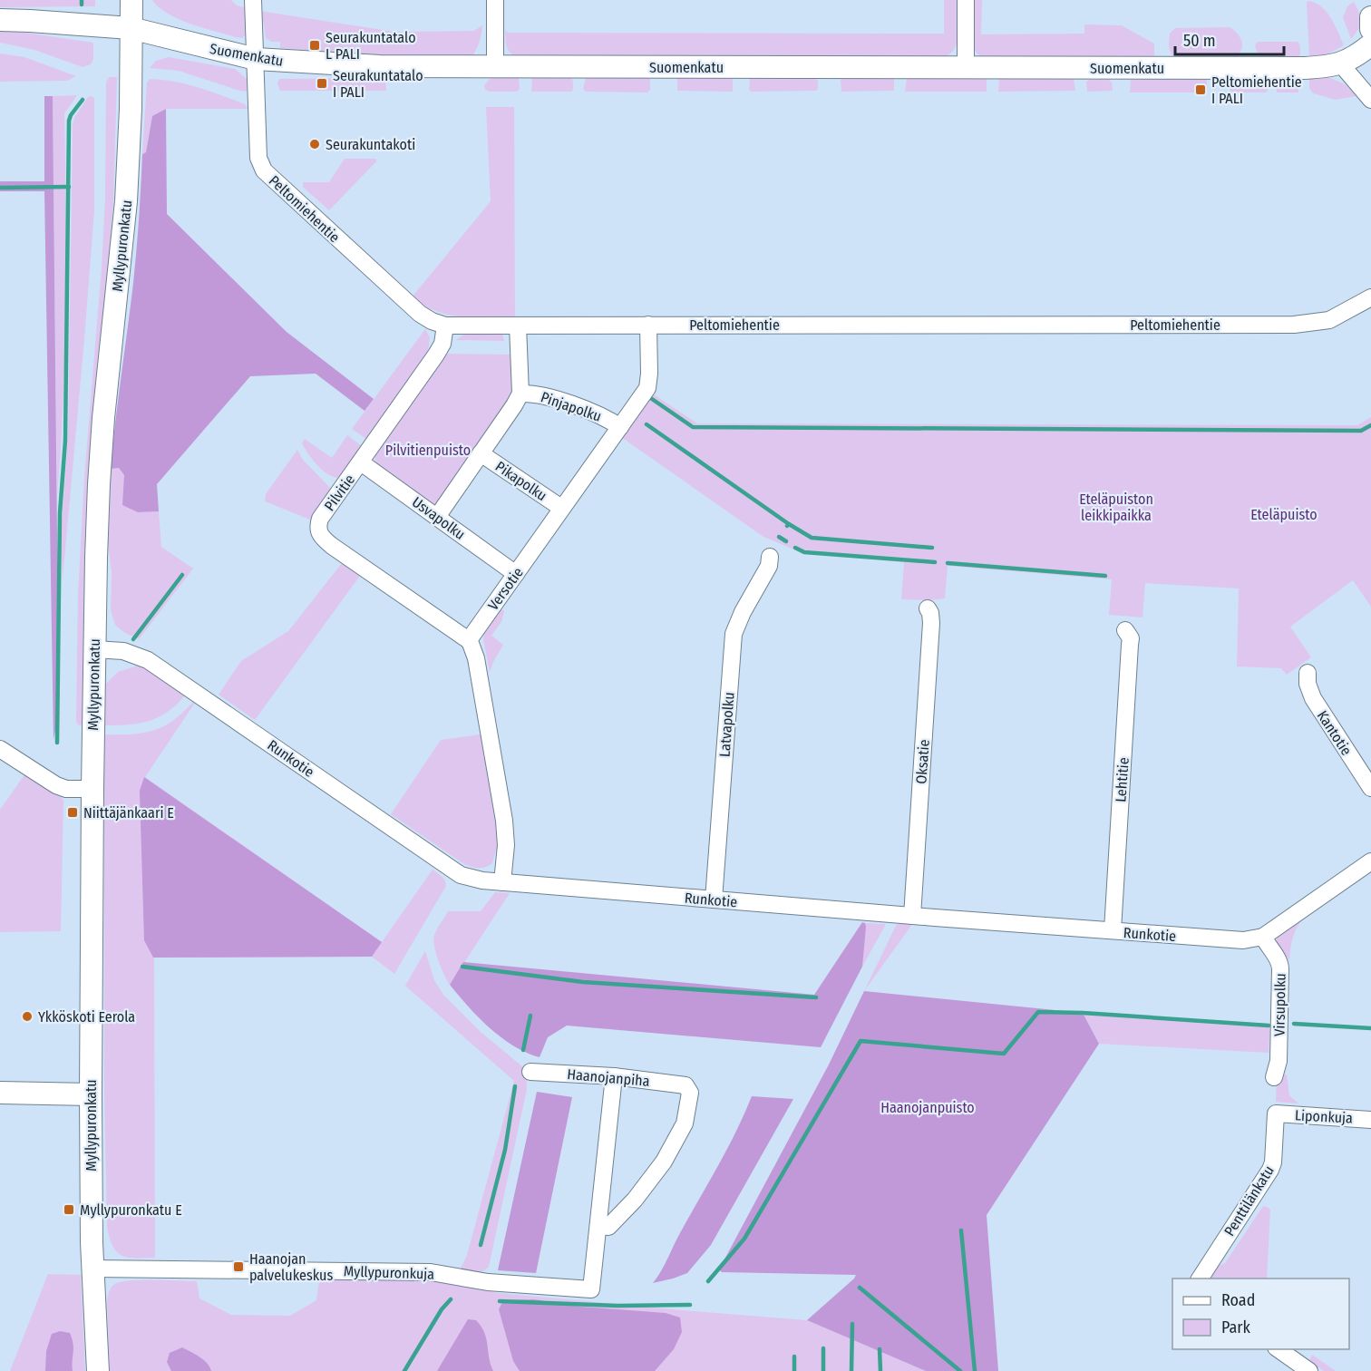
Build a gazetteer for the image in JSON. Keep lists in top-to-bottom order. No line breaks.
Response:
{"streets":{"street":["Suomenkatu","Peltomiehentie","Myllypuronkatu","Pinjapolku","Pikapolku","Pilvitie","Usvapolku","Versotie","Latvapolku","Kantotie","Runkotie","Oksatie","Lehtitie","Virsupolku","Haanojanpiha","Liponkuja","Penttilänkatu","Myllypuronkuja"]},"crossings":[["Suomenkatu","Peltomiehentie"],["Suomenkatu","Myllypuronkatu"],["Peltomiehentie","Pilvitie"],["Peltomiehentie","Versotie"],["Myllypuronkatu","Runkotie"],["Myllypuronkatu","Myllypuronkuja"],["Pinjapolku","Versotie"],["Pikapolku","Versotie"],["Pilvitie","Usvapolku"],["Pilvitie","Versotie"],["Usvapolku","Versotie"],["Latvapolku","Runkotie"],["Runkotie","Oksatie"],["Runkotie","Lehtitie"],["Runkotie","Virsupolku"],["Haanojanpiha","Myllypuronkuja"],["Liponkuja","Penttilänkatu"]],"parks":["Pilvitienpuisto","Eteläpuiston leikkipaikka","Eteläpuisto","Haanojanpuisto"],"places":{"transit":["Seurakuntatalo L PALI","Seurakuntatalo I PALI","Peltomiehentie I PALI","Niittäjänkaari E","Myllypuronkatu E","Haanojan palvelukeskus"],"other":["Seurakuntakoti","Ykköskoti Eerola"]},"legend":["Road","Park"],"scale_bar":"50 m"}
